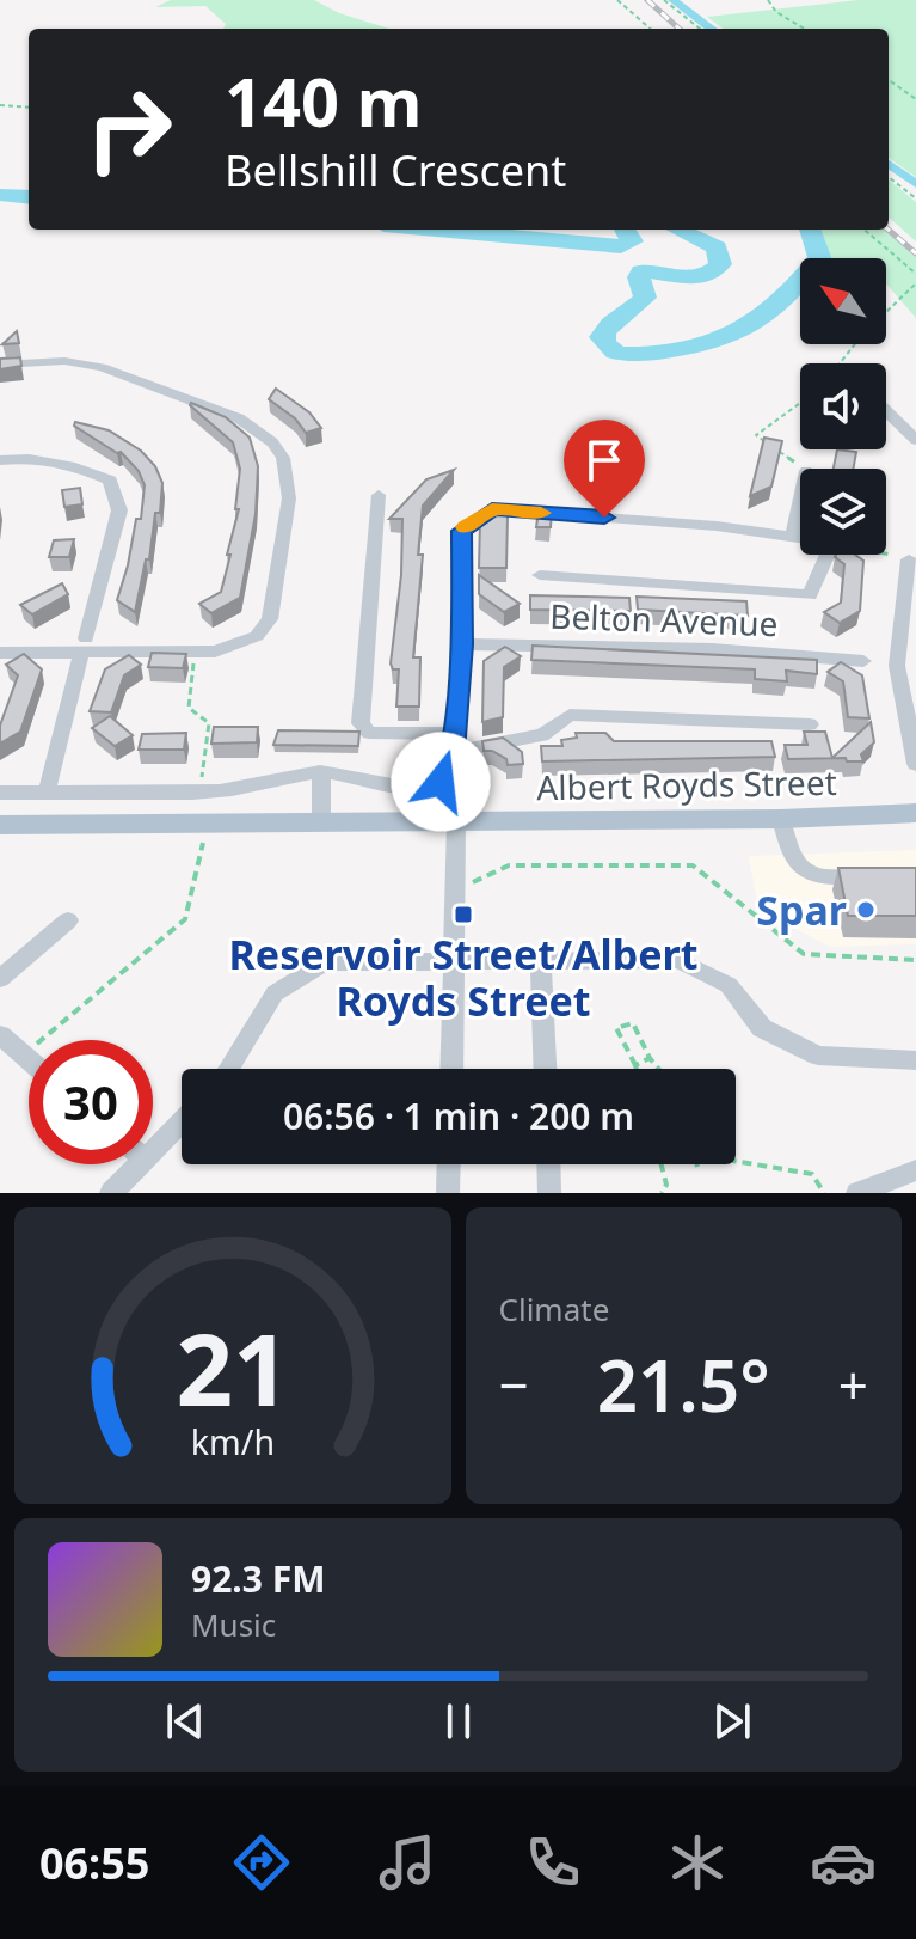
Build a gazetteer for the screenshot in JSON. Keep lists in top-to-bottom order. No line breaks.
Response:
{"streets":{"main road":["Albert Royds Street"],"street":["Belton Avenue"]},"places":{"other":["Spar"],"transit":["Reservoir Street/Albert Royds Street"]},"north":"top left","page":{"turn":["140 m","Bellshill Crescent"],"limit":"30","trip":"06:56 · 1 min · 200 m","tile":"Climate","heat":["−","21.5°","+"],"song":["92.3 FM","Music"],"tabs":"06:55","gauge":["21","km/h"]}}
